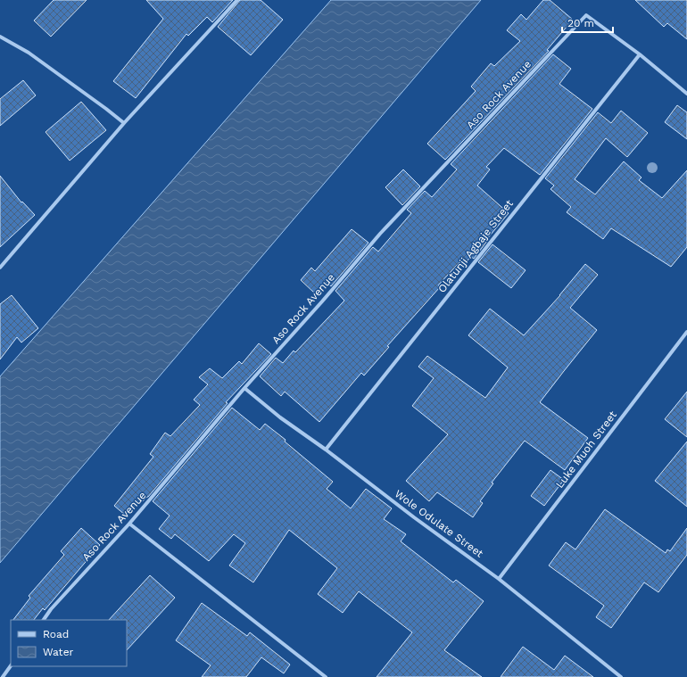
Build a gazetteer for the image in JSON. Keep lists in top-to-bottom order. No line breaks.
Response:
{"streets":{"street":["Aso Rock Avenue","Olatunji Agbaje Street","Luke Muoh Street","Wole Odulate Street"]},"crossings":[["Aso Rock Avenue","Olatunji Agbaje Street"],["Aso Rock Avenue","Wole Odulate Street"],["Olatunji Agbaje Street","Wole Odulate Street"],["Luke Muoh Street","Wole Odulate Street"]],"legend":["Road","Water"],"scale_bar":"20 m"}
